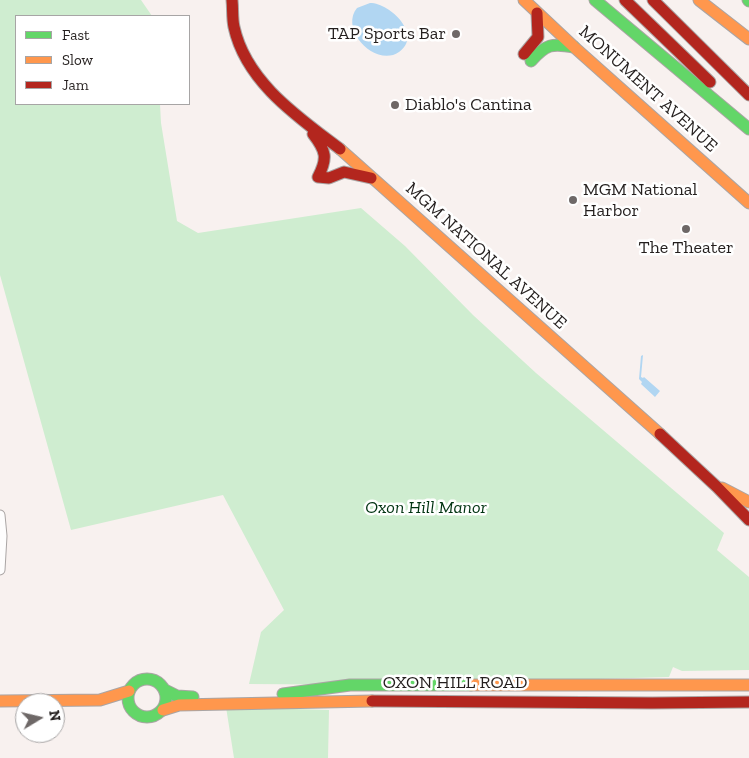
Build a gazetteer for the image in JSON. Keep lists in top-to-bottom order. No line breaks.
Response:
{"streets":{"main road":["MONUMENT AVENUE","MGM NATIONAL AVENUE","OXON HILL ROAD"]},"parks":["Oxon Hill Manor"],"places":["TAP Sports Bar","Diablo's Cantina","MGM National Harbor","The Theater"],"legend":["Fast","Slow","Jam"],"north":"right"}
